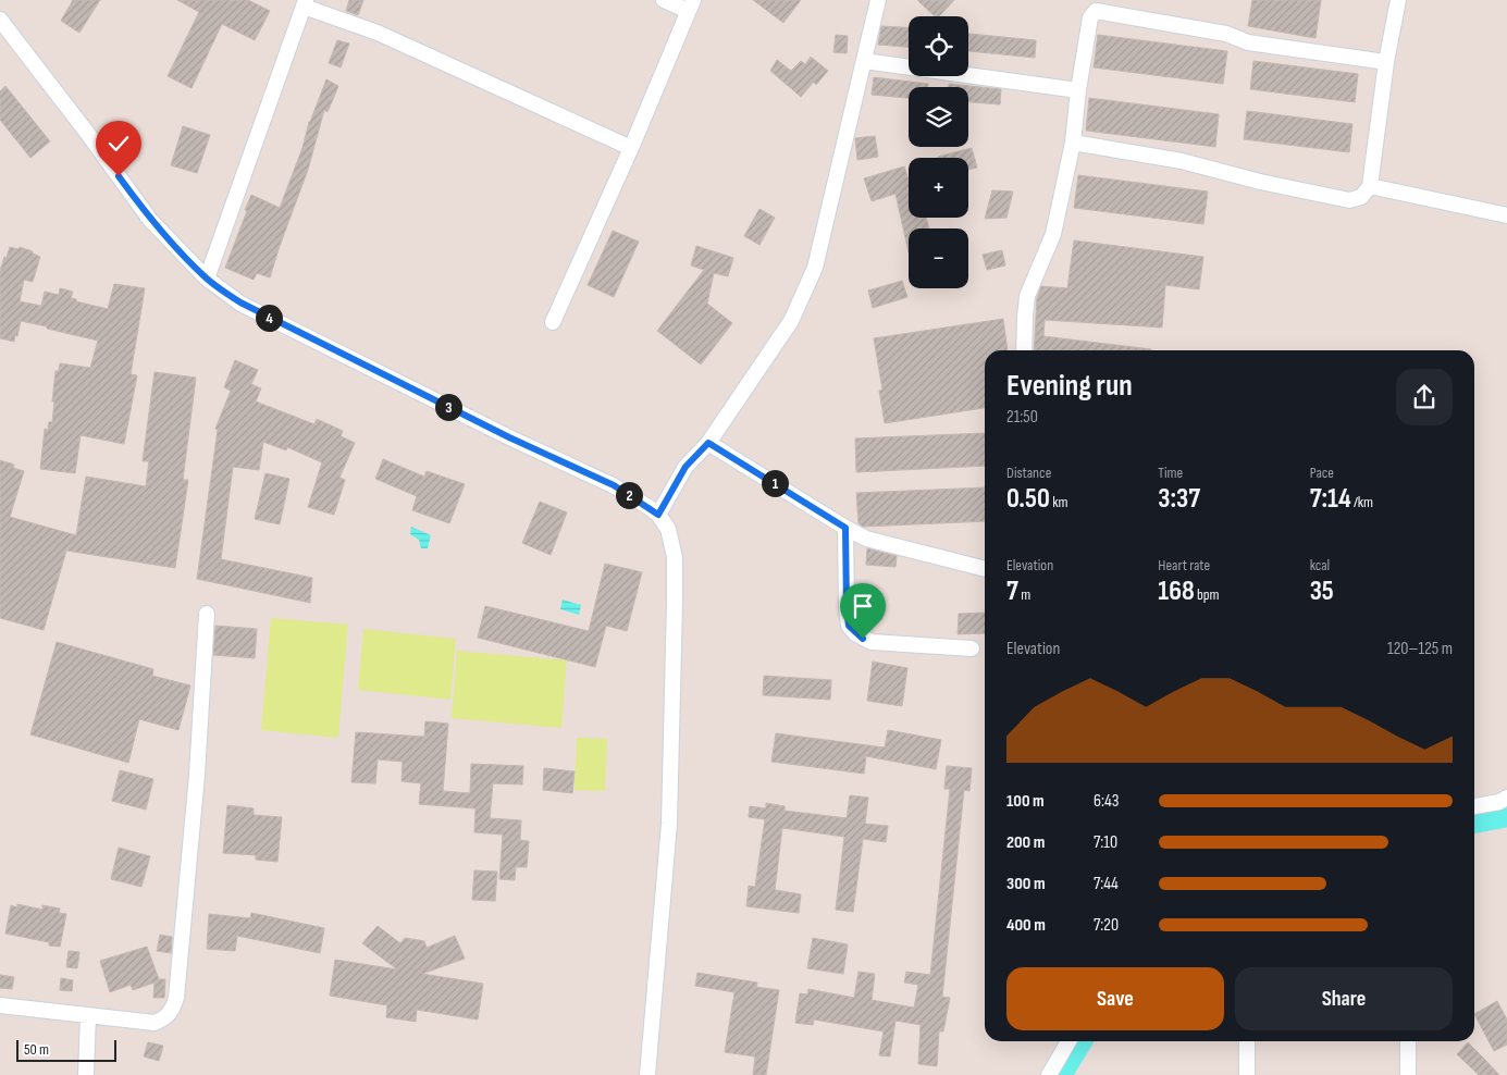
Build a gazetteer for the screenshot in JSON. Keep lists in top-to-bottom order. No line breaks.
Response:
{"scale_bar":"50 m","page":{"map_buttons":["+","−"],"pins":["4","3","1","2"],"heading":["Evening run","21:50"],"stats":[["Distance","0.50 km"],["Time","3:37"],["Pace","7:14 /km"],["Elevation","7 m"],["Heart rate","168 bpm"],["kcal","35"]],"chart":["Elevation","120–125 m"],"list":[{"name":"100 m","note":"6:43"},{"name":"200 m","note":"7:10"},{"name":"300 m","note":"7:44"},{"name":"400 m","note":"7:20"}],"buttons":["Save","Share"],"scale":"50 m"}}
